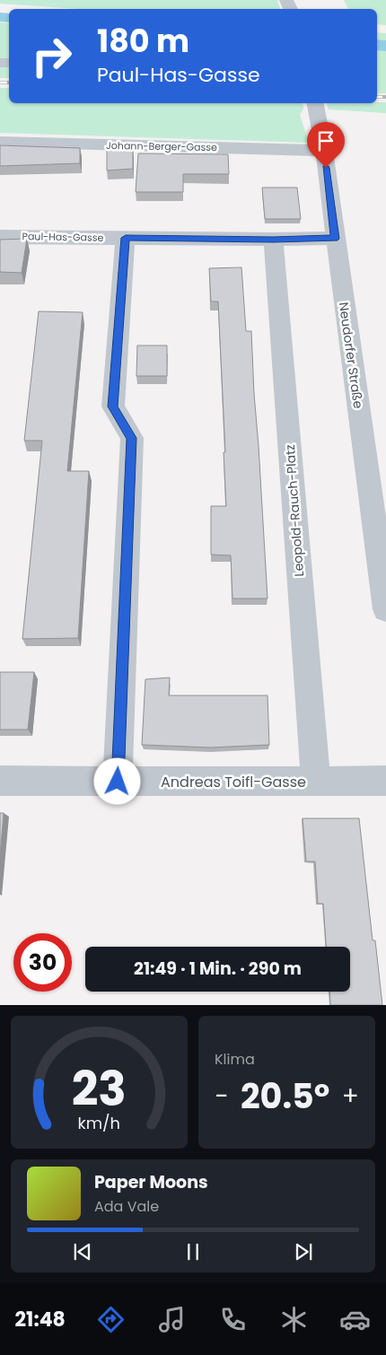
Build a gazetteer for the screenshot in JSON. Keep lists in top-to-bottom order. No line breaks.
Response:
{"streets":{"street":["Johann-Berger-Gasse","Paul-Has-Gasse","Neudorfer Straße","Leopold-Rauch-Platz","Andreas Toifl-Gasse"]},"crossings":[["Johann-Berger-Gasse","Neudorfer Straße"],["Paul-Has-Gasse","Neudorfer Straße"],["Paul-Has-Gasse","Leopold-Rauch-Platz"],["Leopold-Rauch-Platz","Andreas Toifl-Gasse"]],"page":{"turn":["180 m","Paul-Has-Gasse"],"limit":"30","trip":"21:49 · 1 Min. · 290 m","tile":"Klima","heat":["−","20.5°","+"],"song":["Paper Moons","Ada Vale"],"tabs":"21:48","gauge":["23","km/h"]}}
